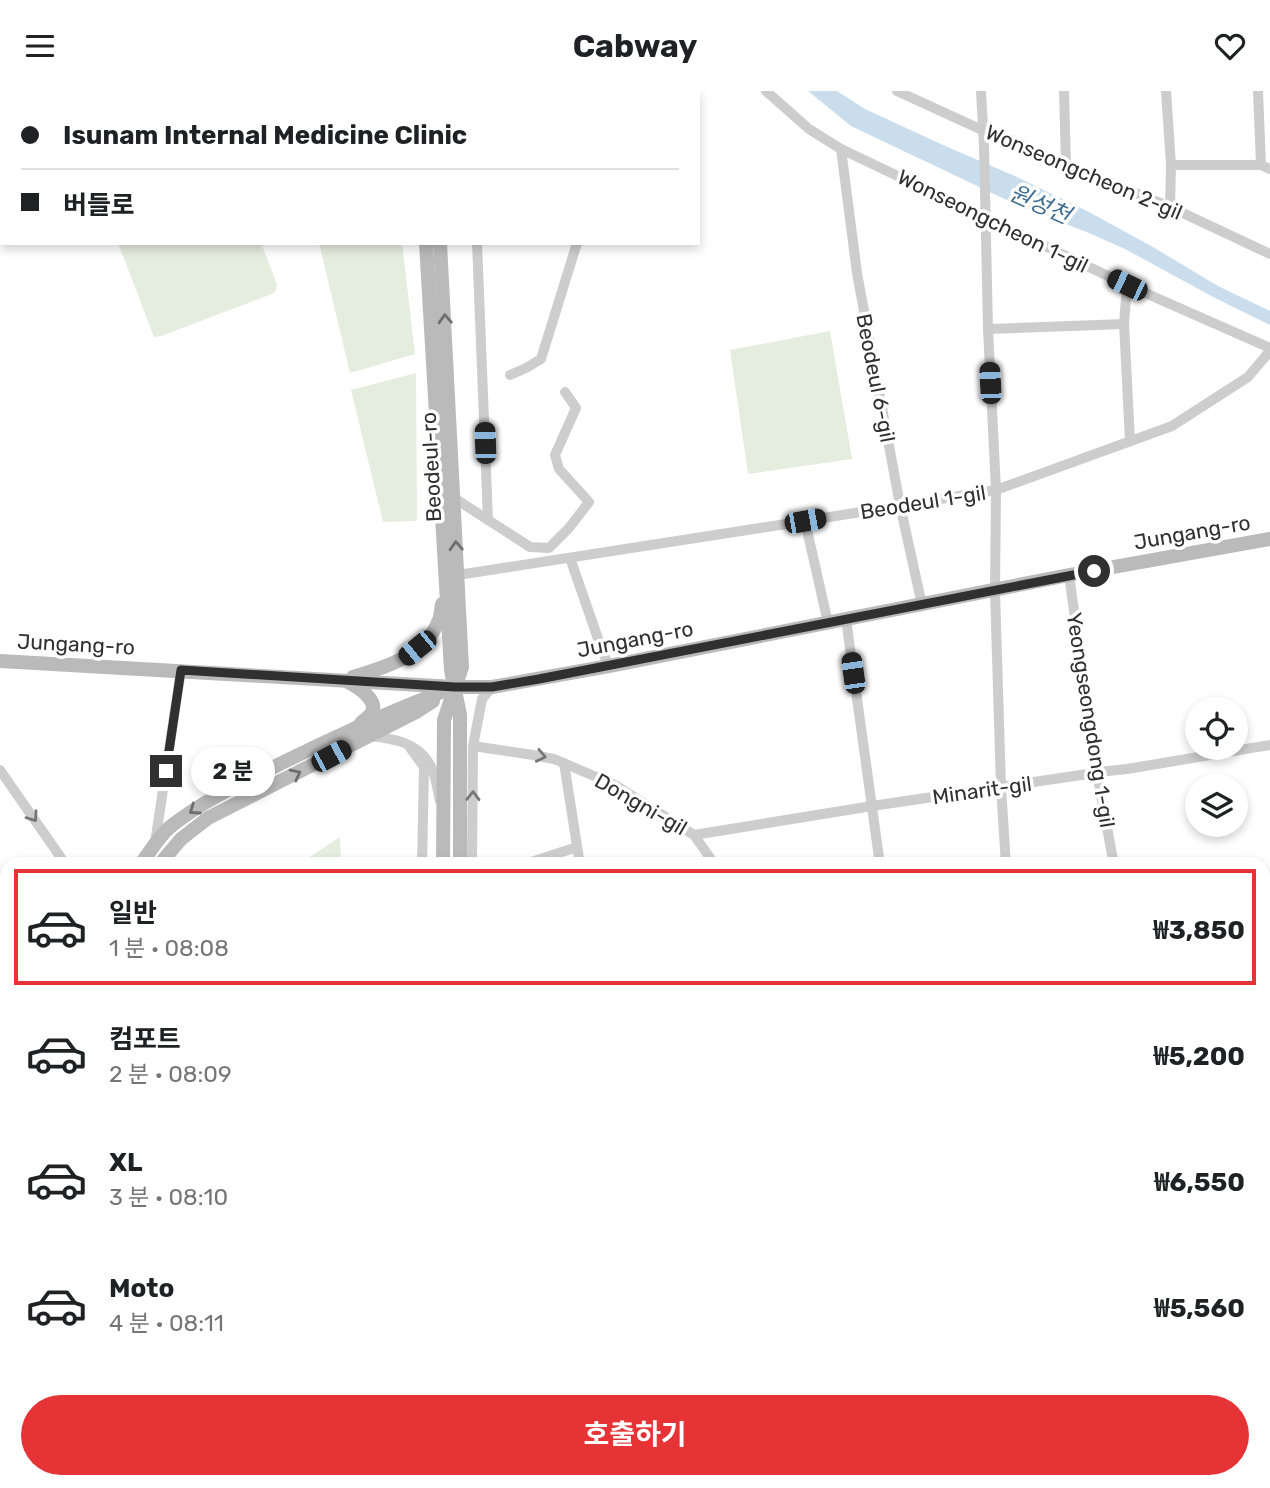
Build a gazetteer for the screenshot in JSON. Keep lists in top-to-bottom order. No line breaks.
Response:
{"streets":{"street":["Wonseongcheon 2-gil","Wonseongcheon 1-gil","Beodeul 6-gil","Beodeul-ro","Beodeul 1-gil","Jungang-ro","Yeongseongdong 1-gil","Minarit-gil","Dongni-gil"]},"crossings":[["Wonseongcheon 1-gil","Beodeul 6-gil"],["Wonseongcheon 1-gil","Beodeul 1-gil"],["Beodeul 6-gil","Beodeul 1-gil"],["Beodeul 6-gil","Jungang-ro"],["Beodeul-ro","Beodeul 1-gil"],["Beodeul-ro","Jungang-ro"],["Jungang-ro","Yeongseongdong 1-gil"],["Yeongseongdong 1-gil","Minarit-gil"],["Minarit-gil","Dongni-gil"]],"water":["원성천"],"page":{"header":"Cabway","banner":["Isunam Internal Medicine Clinic","버들로"],"bubble":"2 분","list":[{"name":"일반","note":"1 분 · 08:08","value":"₩3,850"},{"name":"컴포트","note":"2 분 · 08:09","value":"₩5,200"},{"name":"XL","note":"3 분 · 08:10","value":"₩6,550"},{"name":"Moto","note":"4 분 · 08:11","value":"₩5,560"}],"buttons":"호출하기"}}
